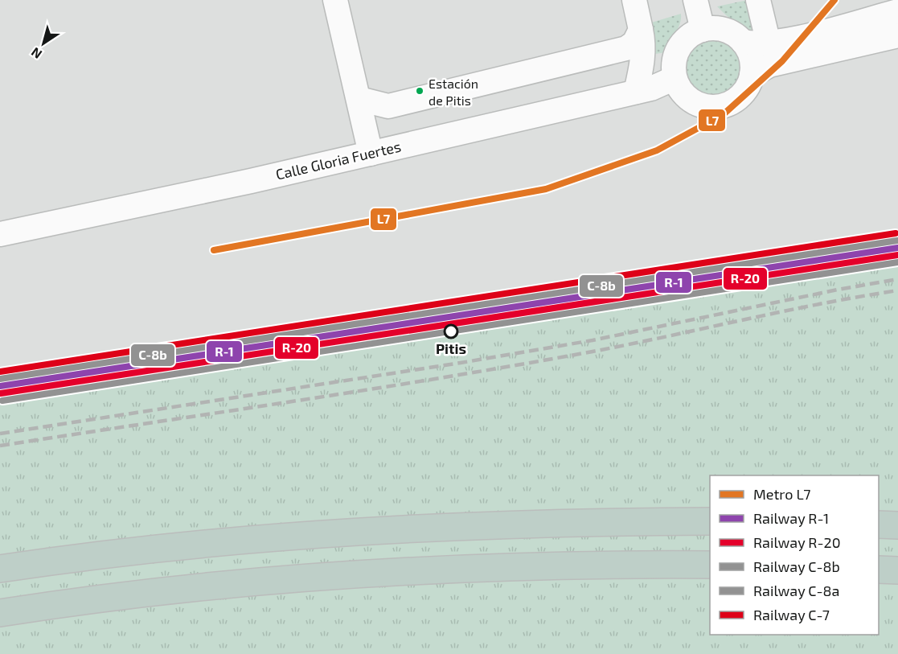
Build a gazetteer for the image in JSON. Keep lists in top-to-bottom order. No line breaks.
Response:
{"streets":{"street":["Calle Gloria Fuertes"]},"places":["Estación de Pitis","Pitis"],"lines":["metro line L7","rail line C-7","rail line C-8b","rail line R-1","rail line R-20","rail line C-8a"],"legend":["Metro L7","Railway R-1","Railway R-20","Railway C-8b","Railway C-8a","Railway C-7"],"north":"bottom left"}
